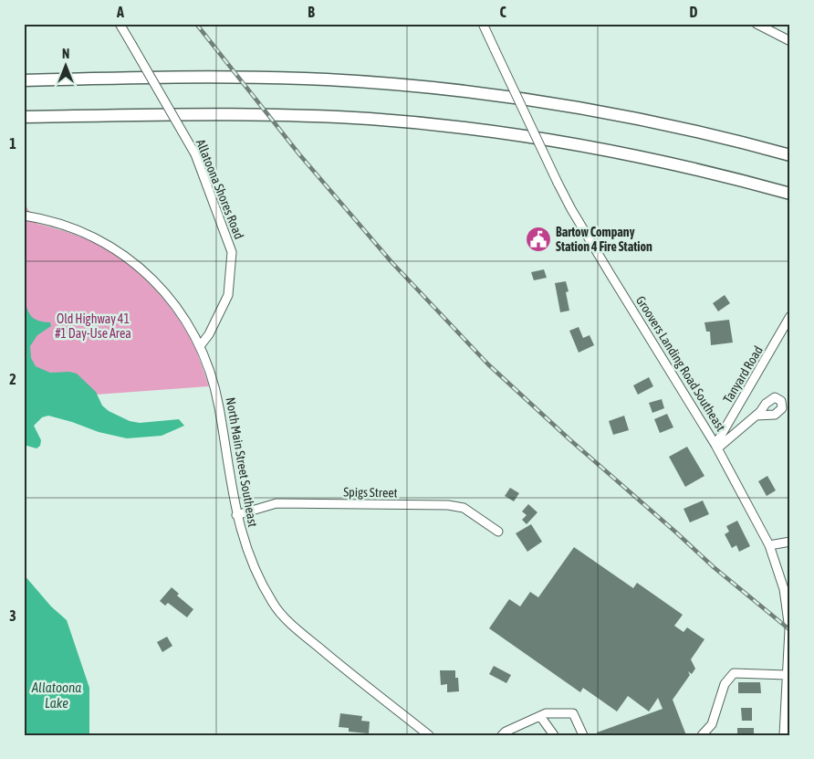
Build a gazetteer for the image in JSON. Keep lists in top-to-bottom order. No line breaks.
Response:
{"streets":{"street":["Allatoona Shores Road","Groovers Landing Road Southeast","Tanyard Road","North Main Street Southeast","Spigs Street"]},"crossings":[["Allatoona Shores Road","North Main Street Southeast"],["Groovers Landing Road Southeast","Tanyard Road"],["North Main Street Southeast","Spigs Street"]],"water":["Allatoona Lake"],"parks":["Old Highway 41 #1 Day-Use Area"],"places":{"public building":["Bartow Company Station 4 Fire Station"]},"north":"top","grid":{"columns":["A","B","C","D"],"rows":["1","2","3"]}}
